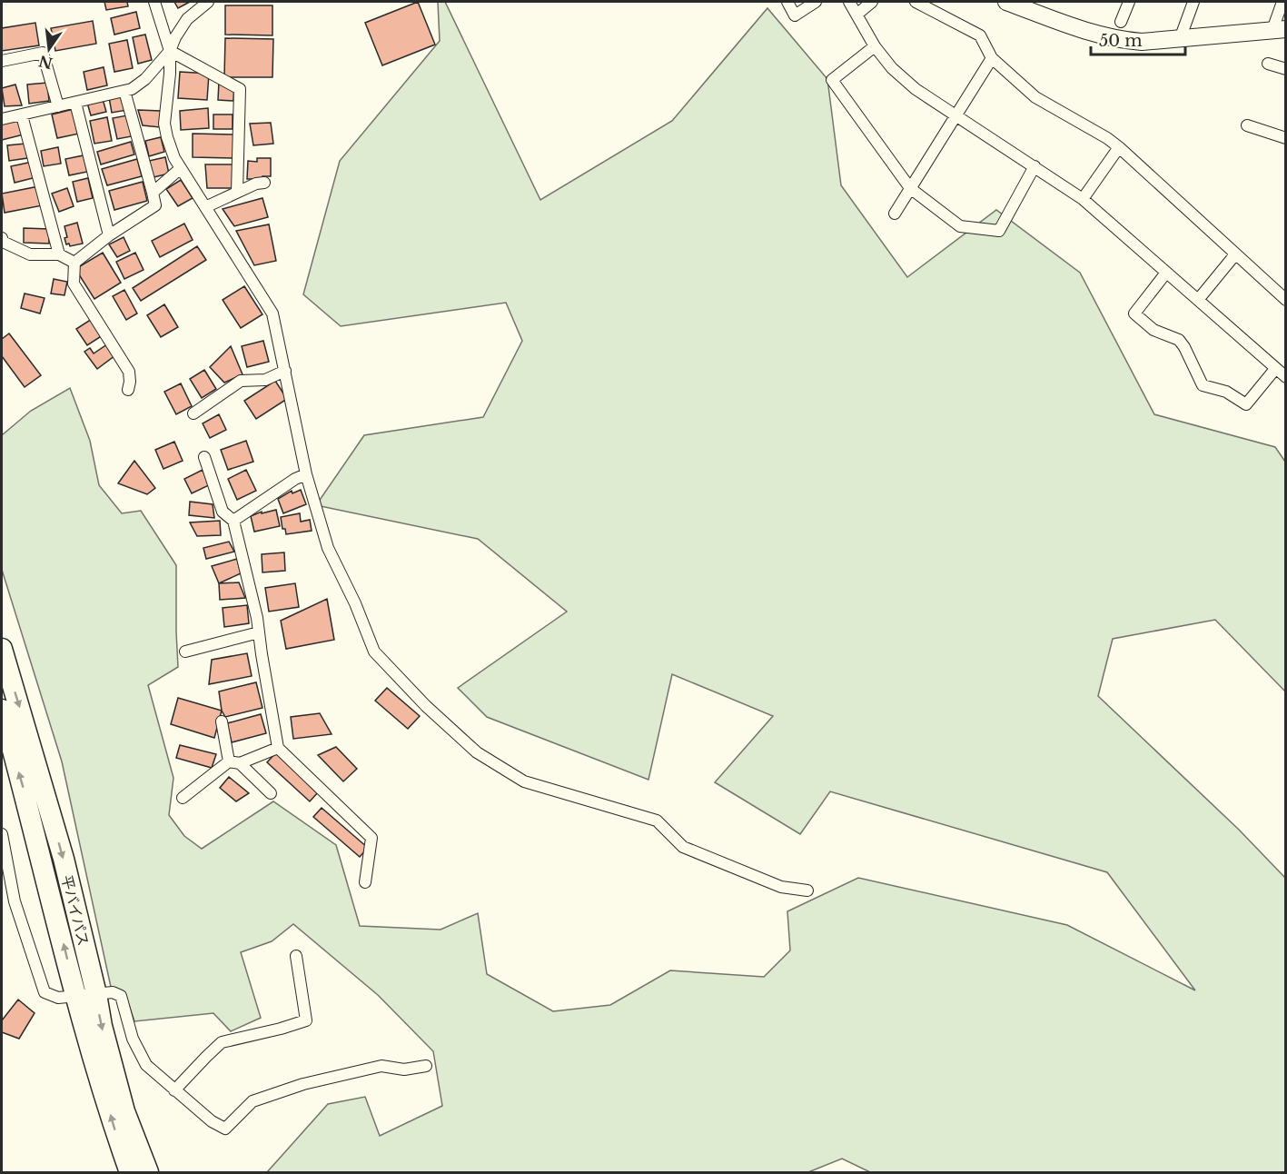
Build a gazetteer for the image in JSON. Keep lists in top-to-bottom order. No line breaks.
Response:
{"streets":{"highway":["平バイパス"]},"scale_bar":"50 m","north":"bottom"}
